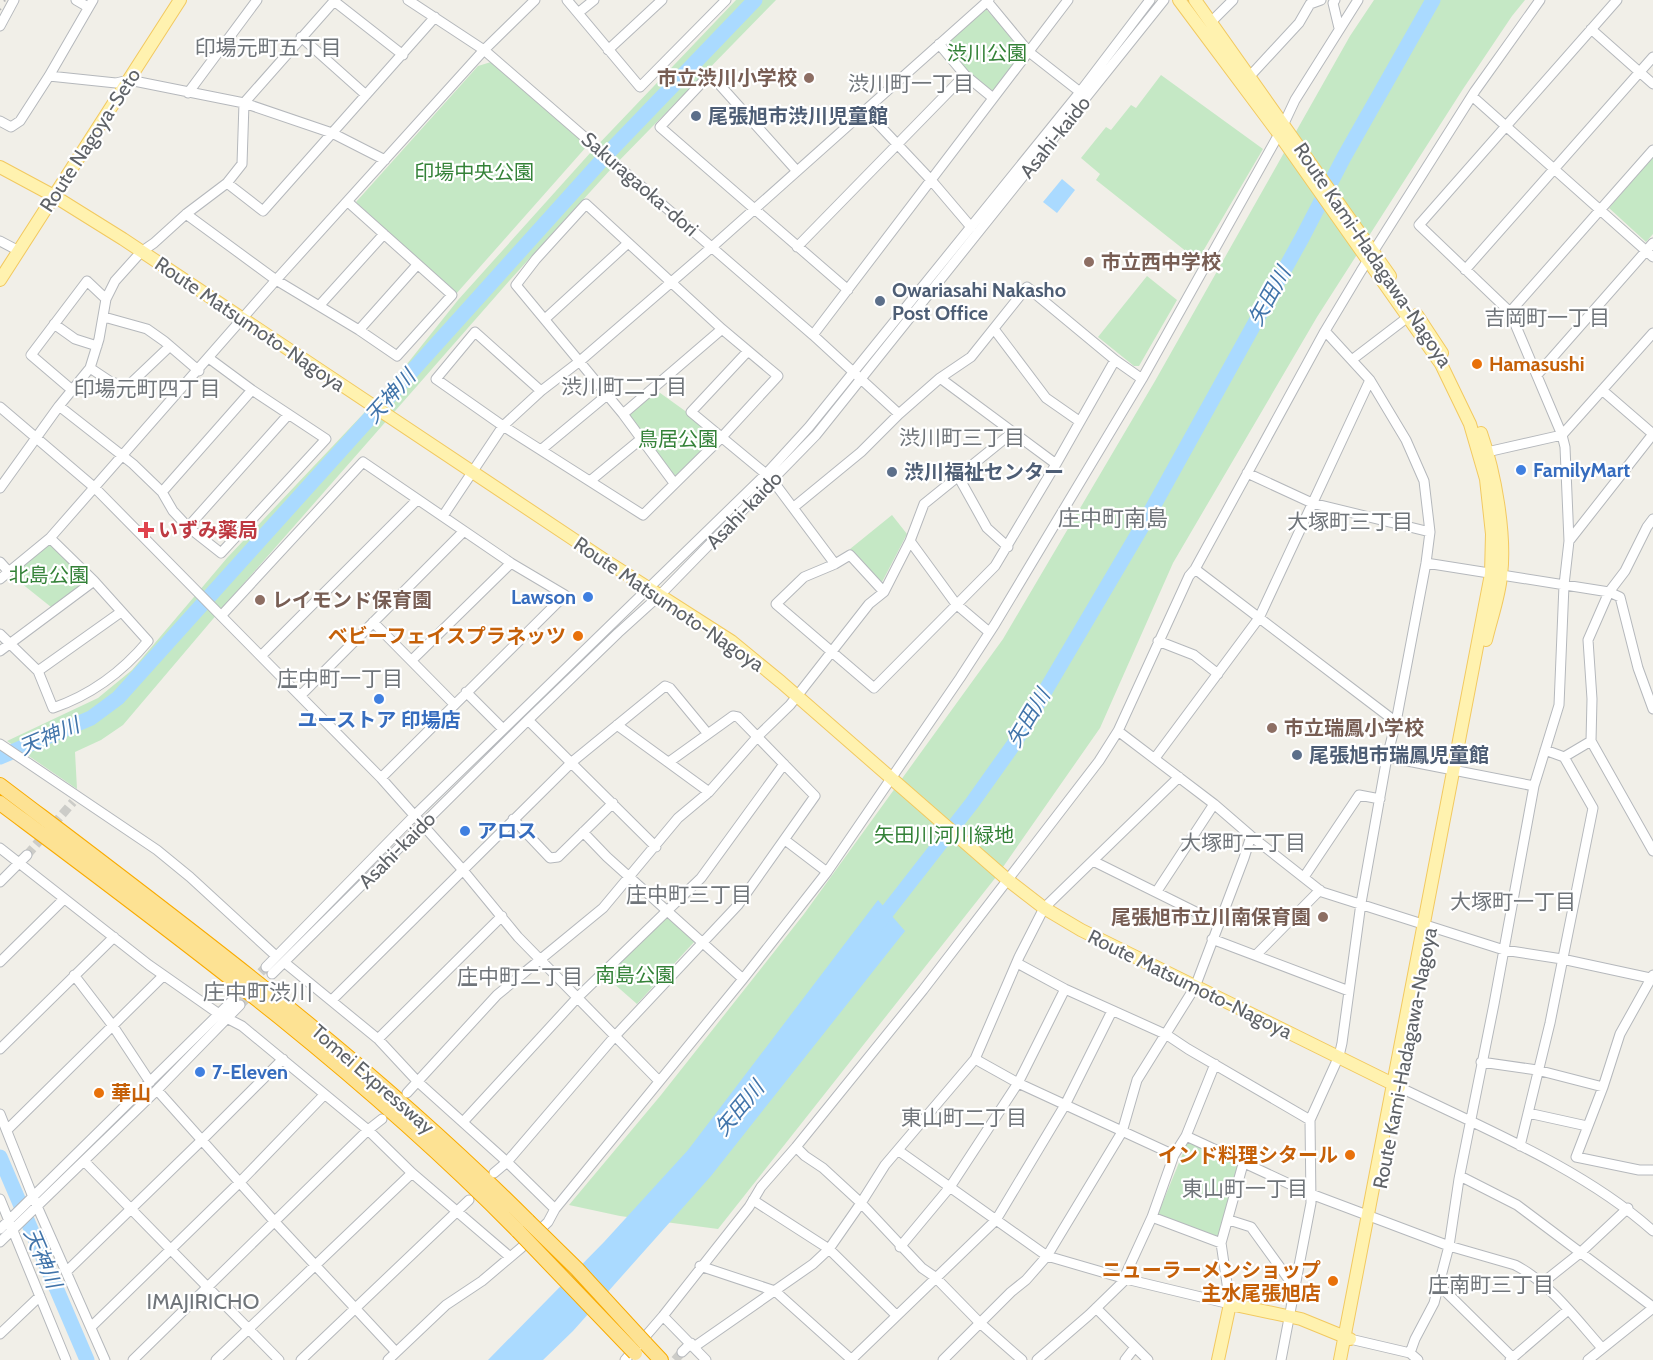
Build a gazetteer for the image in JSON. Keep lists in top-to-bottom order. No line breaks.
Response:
{"streets":{"highway":["Tomei Expressway"],"main road":["Route Nagoya-Seto","Route Kami-Hadagawa-Nagoya","Route Matsumoto-Nagoya"],"street":["Asahi-kaido","Sakuragaoka-dori"]},"crossings":[["Asahi-kaido","Sakuragaoka-dori"],["Asahi-kaido","Route Matsumoto-Nagoya"],["Route Nagoya-Seto","Route Matsumoto-Nagoya"],["Route Kami-Hadagawa-Nagoya","Route Matsumoto-Nagoya"]],"districts":["印場元町五丁目","渋川町一丁目","吉岡町一丁目","渋川町二丁目","印場元町四丁目","渋川町三丁目","庄中町南島","大塚町三丁目","庄中町一丁目","大塚町二丁目","庄中町三丁目","大塚町一丁目","庄中町二丁目","庄中町渋川","東山町二丁目","東山町一丁目","庄南町三丁目","IMAJIRICHO"],"water":["矢田川","天神川"],"parks":["渋川公園","印場中央公園","鳥居公園","北島公園","矢田川河川緑地","南島公園"],"places":{"other":["市立渋川小学校","尾張旭市渋川児童館","市立西中学校","Owariasahi Nakasho Post Office","Hamasushi","FamilyMart","渋川福祉センター","Lawson","レイモンド保育園","ベビーフェイスプラネッツ","ユーストア 印場店","市立瑞鳳小学校","尾張旭市瑞鳳児童館","アロス","尾張旭市立川南保育園","7-Eleven","華山","インド料理シタール","ニューラーメンショップ 主水尾張旭店"],"health":["いずみ薬局"]}}
